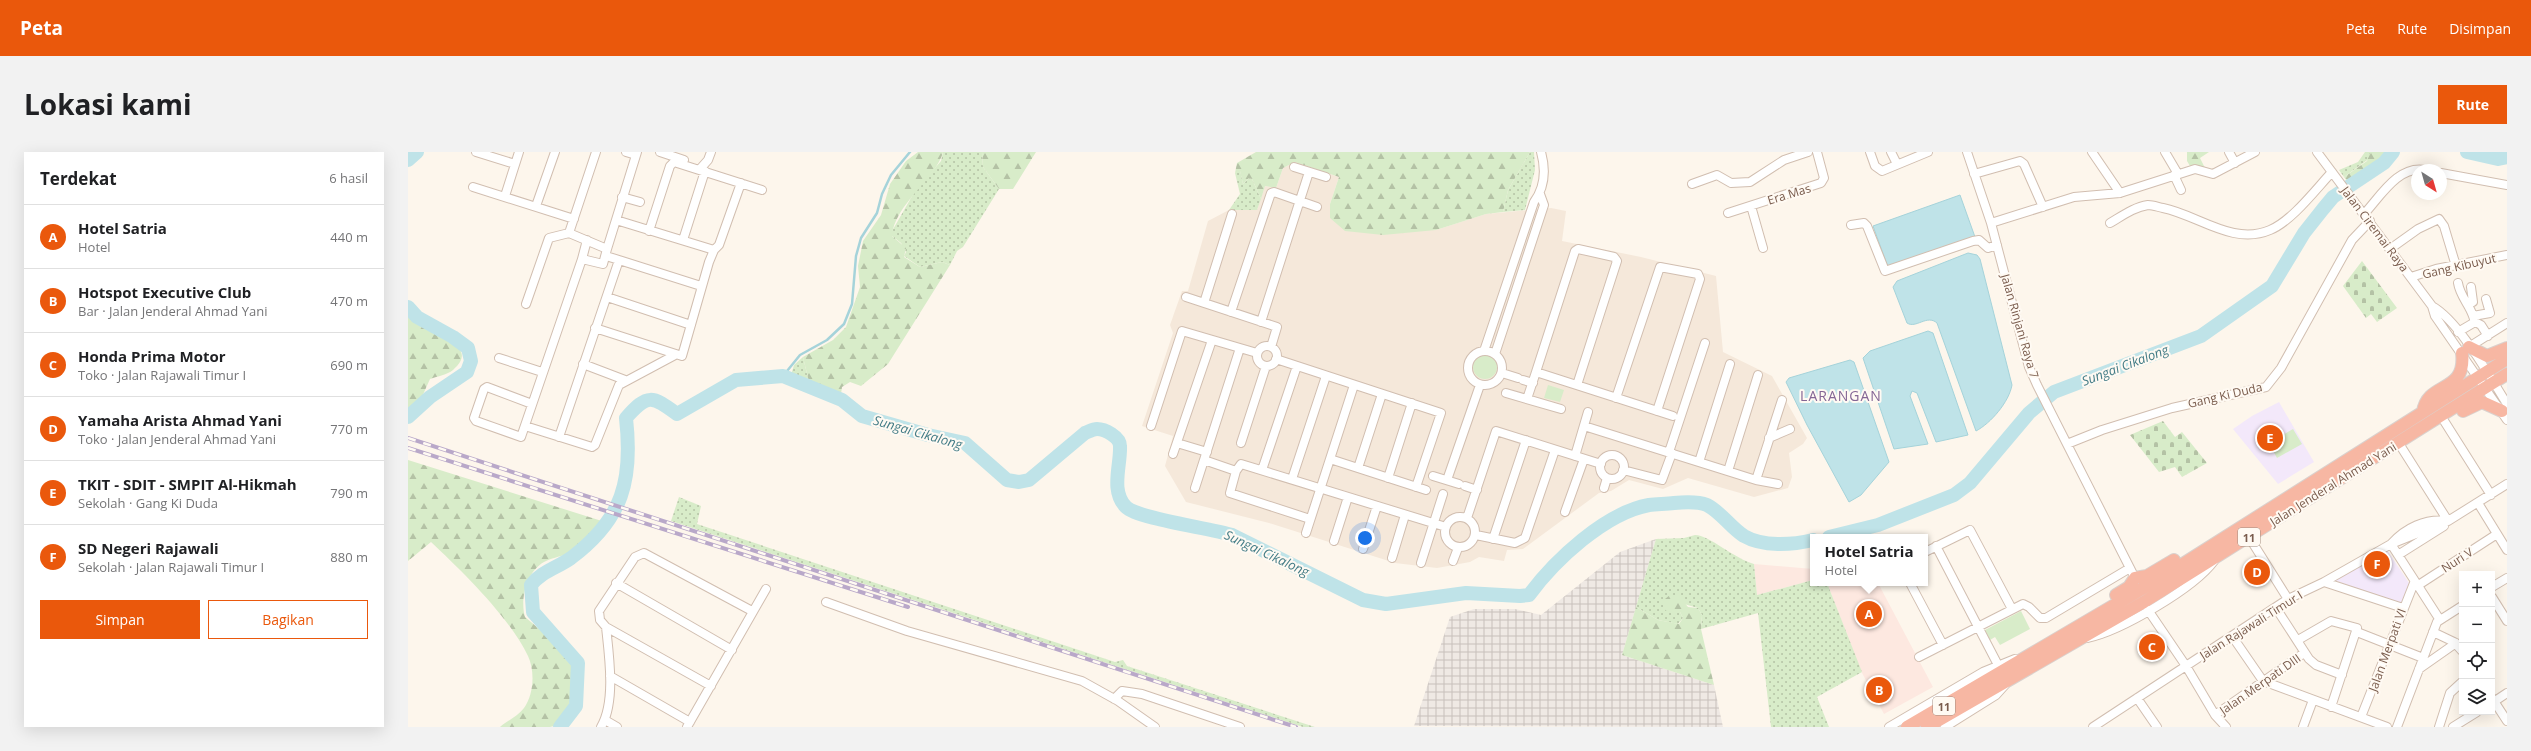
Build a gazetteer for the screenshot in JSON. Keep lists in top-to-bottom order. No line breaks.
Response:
{"streets":{"highway":["Jalan Jenderal Ahmad Yani","11"],"street":["Era Mas","Jalan Ciremai Raya","Gang Kibuyut","Jalan Rinjani Raya 7","Gang Ki Duda","Nuri V","Jalan Rajawali Timur I","Jalan Merpati VI","Jalan Merpati DIII"]},"crossings":[["Jalan Ciremai Raya","Gang Kibuyut"],["Jalan Ciremai Raya","Gang Ki Duda"],["Jalan Ciremai Raya","Jalan Jenderal Ahmad Yani"],["Jalan Rinjani Raya 7","Gang Ki Duda"],["Nuri V","Jalan Merpati VI"]],"districts":["LARANGAN"],"water":["Sungai Cikalong"],"north":"bottom right","page":{"header":"Peta","nav":["Peta","Rute","Disimpan"],"title":"Lokasi kami","buttons":["Rute",["Simpan","Bagikan"]],"heading":["Terdekat","6 hasil"],"list":[{"mark":"A","name":"Hotel Satria","note":"Hotel","value":"440 m"},{"mark":"B","name":"Hotspot Executive Club","note":"Bar · Jalan Jenderal Ahmad Yani","value":"470 m"},{"mark":"C","name":"Honda Prima Motor","note":"Toko · Jalan Rajawali Timur I","value":"690 m"},{"mark":"D","name":"Yamaha Arista Ahmad Yani","note":"Toko · Jalan Jenderal Ahmad Yani","value":"770 m"},{"mark":"E","name":"TKIT - SDIT - SMPIT Al-Hikmah","note":"Sekolah · Gang Ki Duda","value":"790 m"},{"mark":"F","name":"SD Negeri Rajawali","note":"Sekolah · Jalan Rajawali Timur I","value":"880 m"}],"pins":["E","F","D","A","C","B"],"popup":["Hotel Satria","Hotel"],"map_buttons":["+","−"]}}
